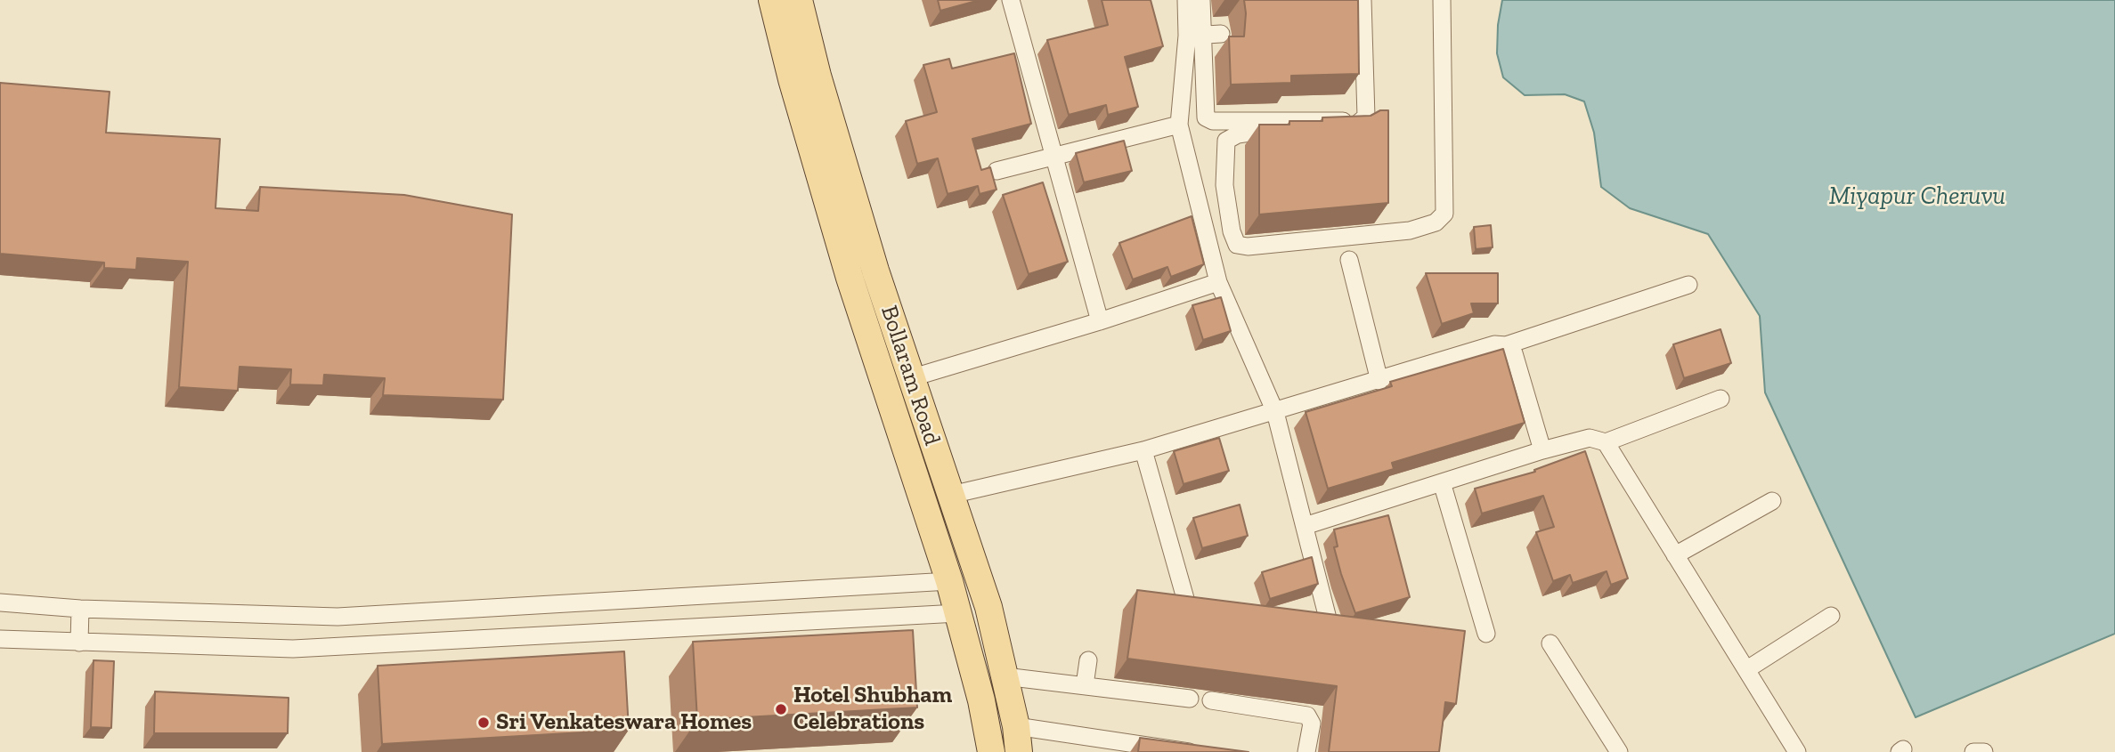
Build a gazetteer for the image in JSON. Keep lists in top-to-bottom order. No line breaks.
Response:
{"streets":{"main road":["Bollaram Road"]},"water":["Miyapur Cheruvu"],"places":["Hotel Shubham Celebrations","Sri Venkateswara Homes"]}
